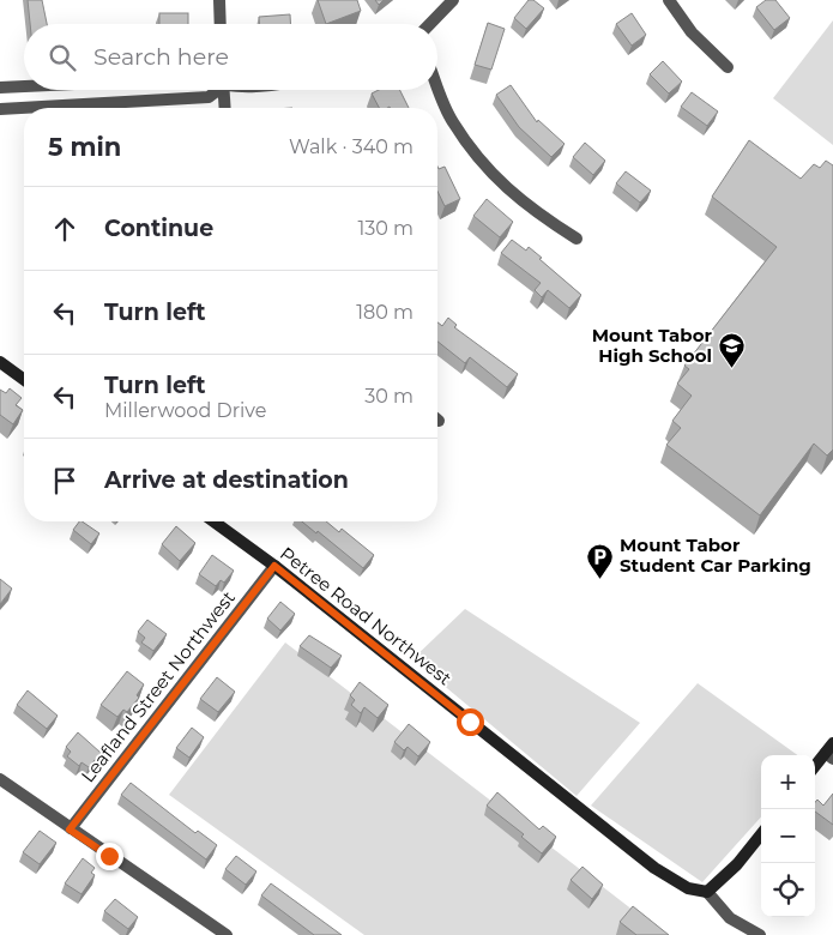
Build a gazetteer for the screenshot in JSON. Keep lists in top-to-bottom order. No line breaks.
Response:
{"streets":{"street":["Petree Road Northwest","Leafland Street Northwest"]},"crossings":[["Petree Road Northwest","Leafland Street Northwest"]],"places":{"school or university":["Mount Tabor High School"],"parking":["Mount Tabor Student Car Parking"]},"page":{"search":"Search here","heading":["5 min","Walk · 340 m"],"list":[["Continue","130 m"],["Turn left","180 m"],["Turn left","Millerwood Drive","30 m"],"Arrive at destination"],"map_buttons":["+","−"]}}
